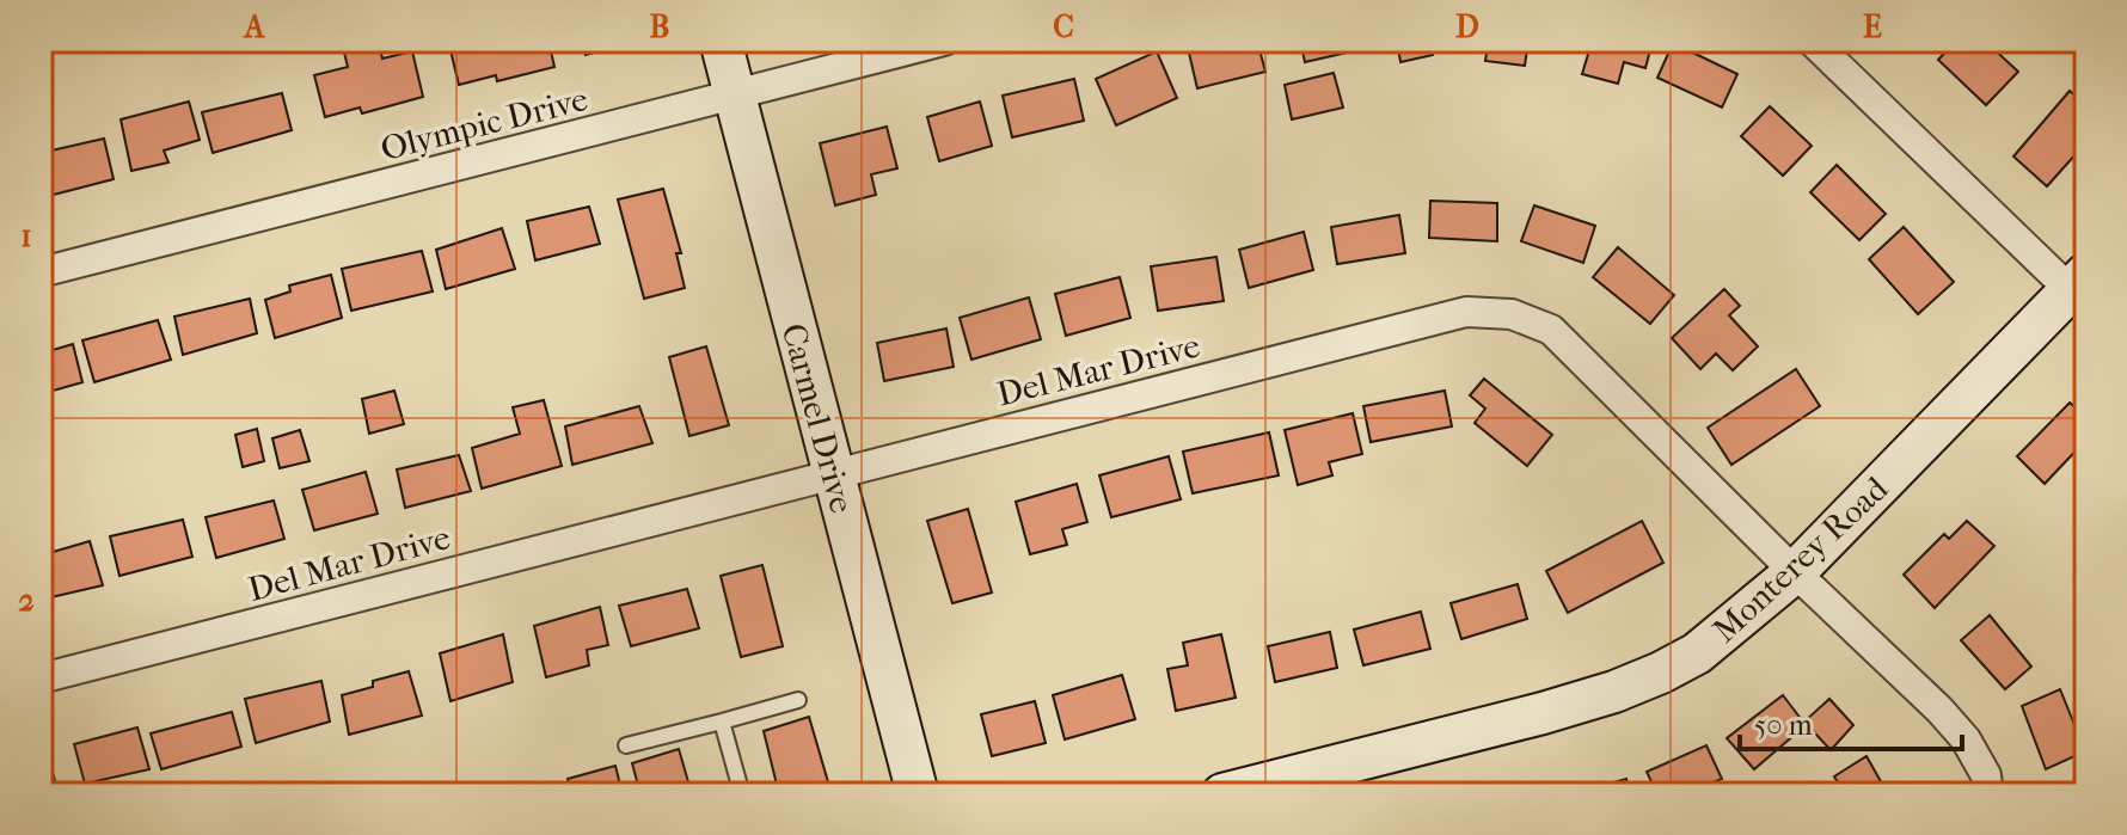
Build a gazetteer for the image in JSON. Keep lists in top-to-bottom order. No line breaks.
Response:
{"streets":{"street":["Olympic Drive","Del Mar Drive","Carmel Drive","Monterey Road"]},"crossings":[["Olympic Drive","Carmel Drive"],["Del Mar Drive","Carmel Drive"],["Del Mar Drive","Monterey Road"]],"scale_bar":"50 m","grid":{"columns":["A","B","C","D","E"],"rows":["1","2"]}}
